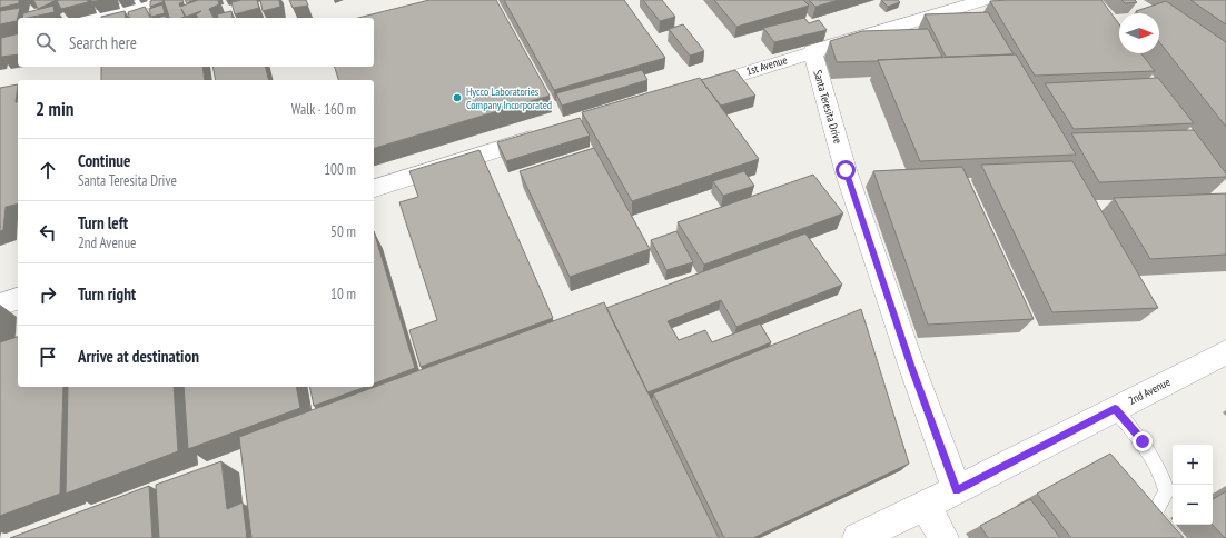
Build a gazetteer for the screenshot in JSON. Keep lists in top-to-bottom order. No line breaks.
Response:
{"streets":{"street":["1st Avenue","Santa Teresita Drive","2nd Avenue"]},"crossings":[["1st Avenue","Santa Teresita Drive"],["Santa Teresita Drive","2nd Avenue"]],"places":["Hycco Laboratories Company Incorporated"],"north":"right","page":{"search":"Search here","heading":["2 min","Walk · 160 m"],"list":[["Continue","Santa Teresita Drive","100 m"],["Turn left","2nd Avenue","50 m"],["Turn right","10 m"],"Arrive at destination"],"map_buttons":["+","−"]}}
